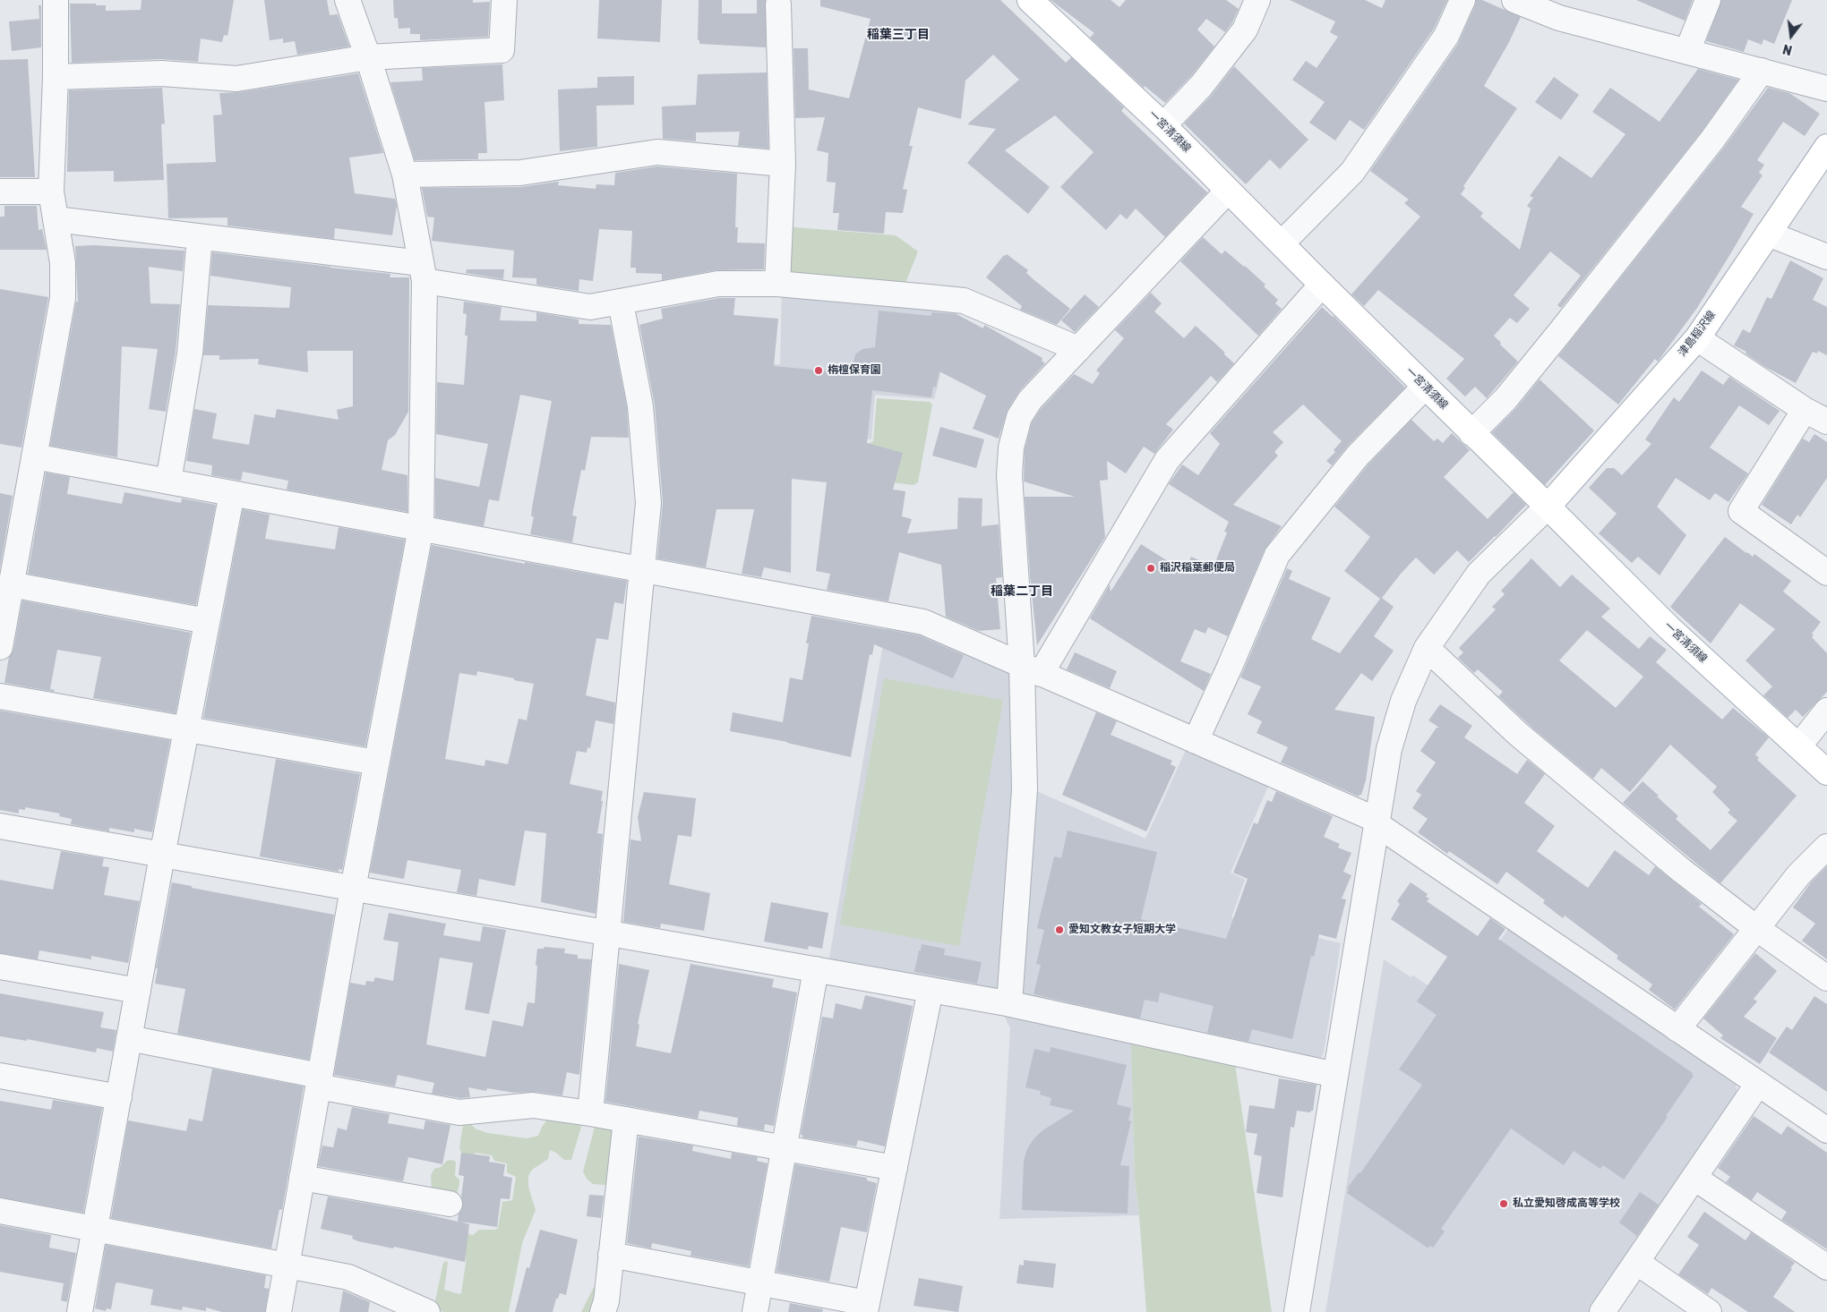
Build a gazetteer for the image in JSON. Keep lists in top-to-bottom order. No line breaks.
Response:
{"streets":{"main road":["一宮清須線","津島稲沢線"]},"crossings":[["一宮清須線","津島稲沢線"]],"districts":["稲葉三丁目","稲葉二丁目"],"places":["栴檀保育園","稲沢稲葉郵便局","愛知文教女子短期大学","私立愛知啓成高等学校"],"north":"bottom"}
